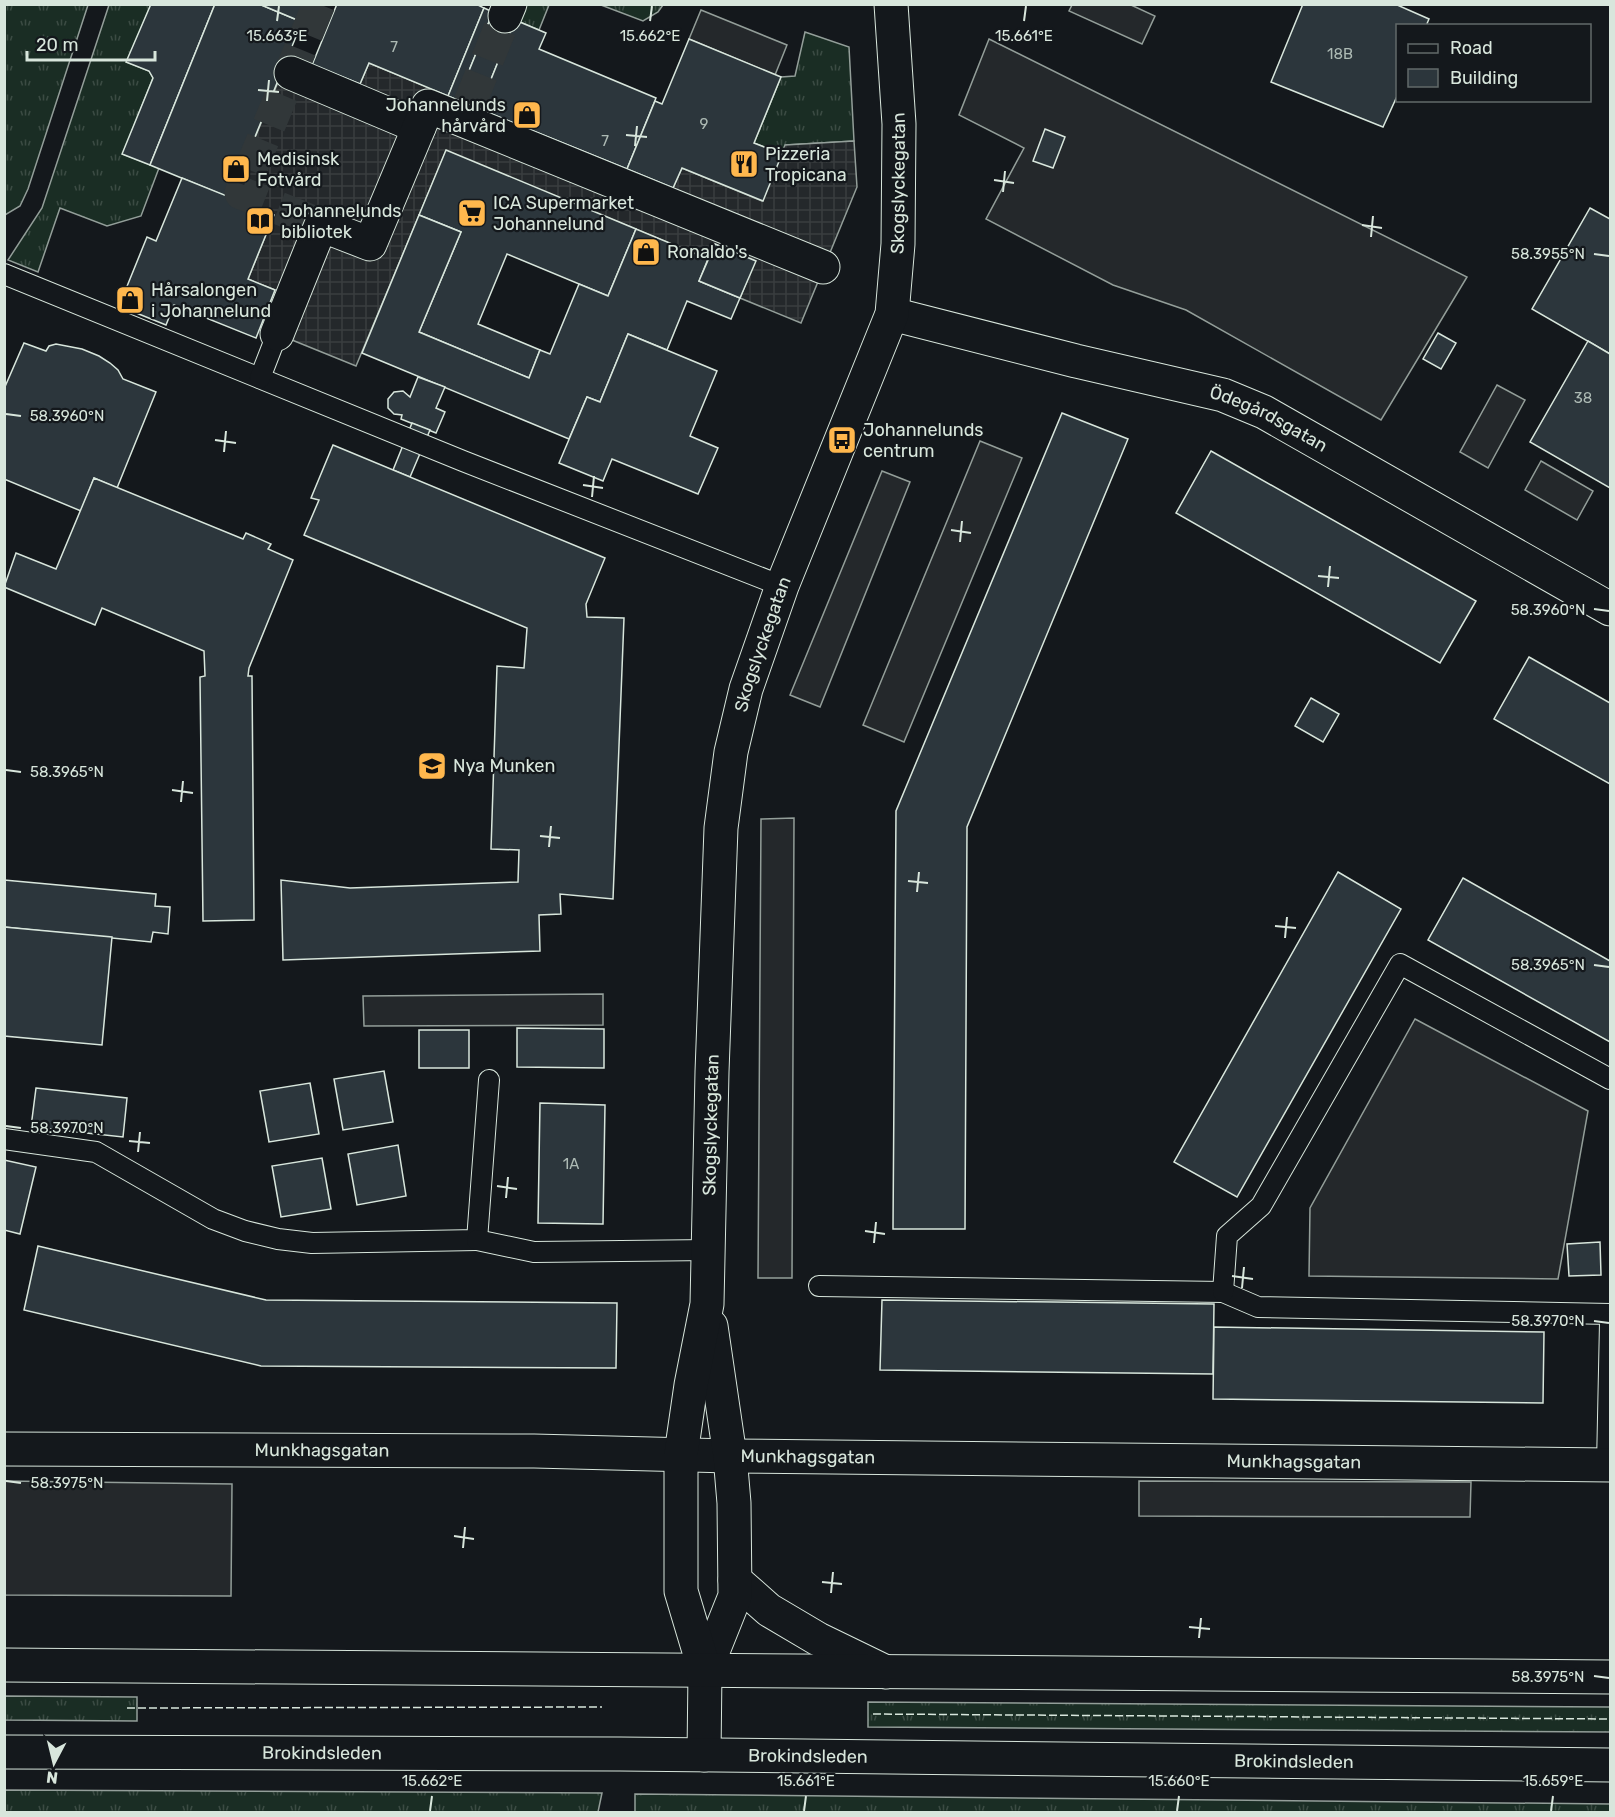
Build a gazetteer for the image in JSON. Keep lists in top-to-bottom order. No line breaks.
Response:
{"streets":{"street":["Skogslyckegatan","Ödegårdsgatan","Munkhagsgatan","Brokindsleden"]},"crossings":[["Skogslyckegatan","Ödegårdsgatan"],["Skogslyckegatan","Munkhagsgatan"],["Skogslyckegatan","Brokindsleden"]],"places":{"shop":["Johannelunds hårvård","Medisinsk Fotvård","Ronaldo's","Hårsalongen i Johannelund"],"restaurant":["Pizzeria Tropicana"],"supermarket":["ICA Supermarket Johannelund"],"library":["Johannelunds bibliotek"],"bus stop":["Johannelunds centrum"],"school or university":["Nya Munken"]},"house_numbers":["7","18B","9","7","38","1A"],"legend":["Road","Building"],"scale_bar":"20 m","north":"bottom","coordinates":["15.663°E","15.662°E","15.661°E","58.3955°N","58.3960°N","58.3965°N","58.3970°N","58.3975°N","15.660°E","15.659°E"]}
